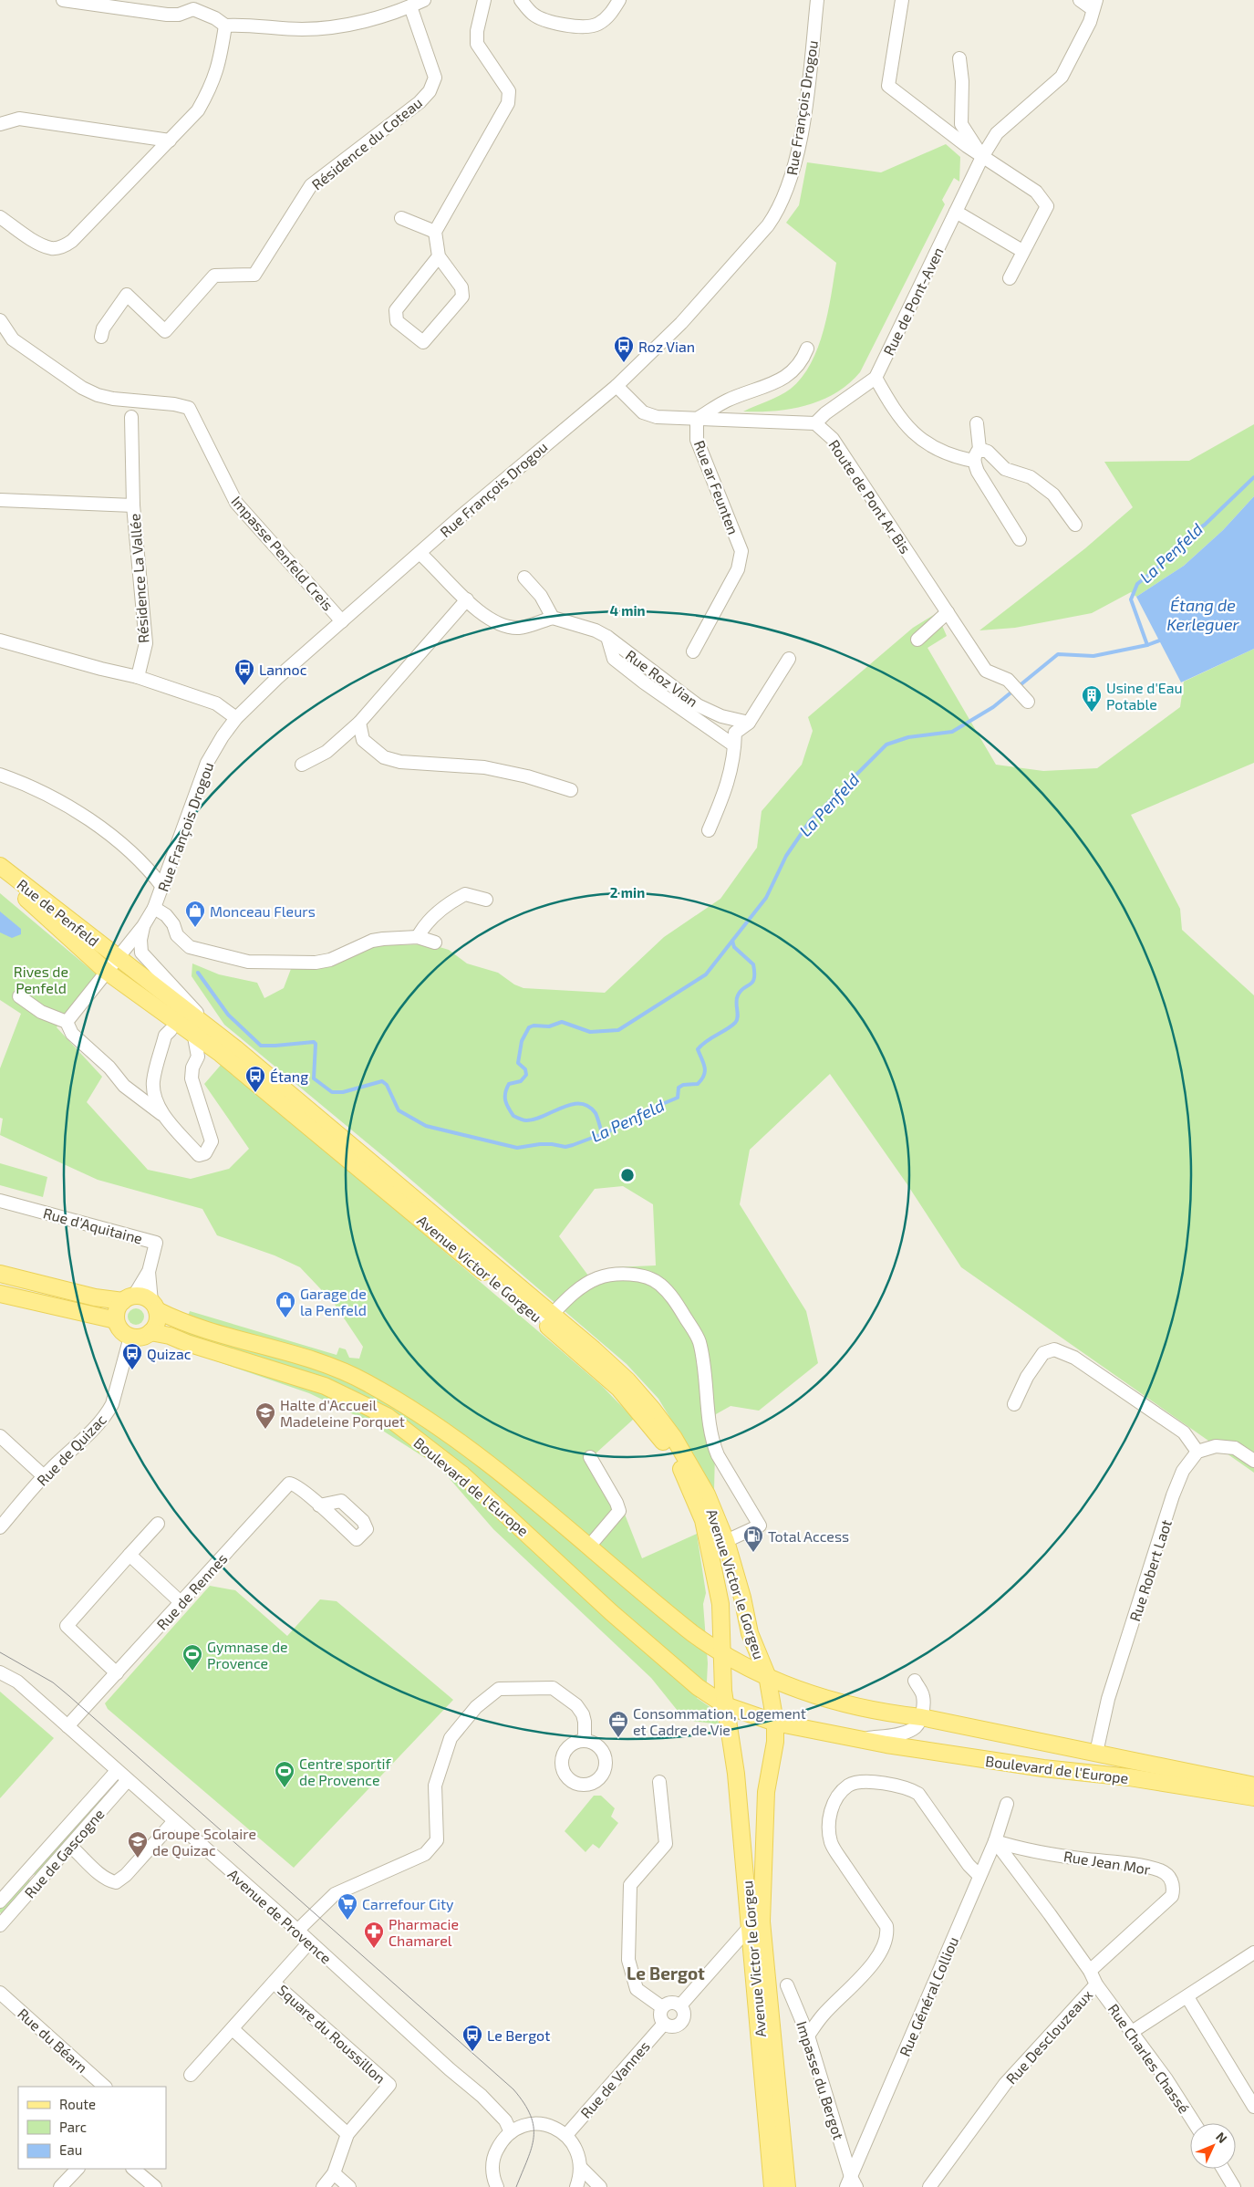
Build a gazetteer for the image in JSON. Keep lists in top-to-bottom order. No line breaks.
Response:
{"streets":{"main road":["Rue de Penfeld","Avenue Victor le Gorgeu","Boulevard de l'Europe"],"street":["Rue François Drogou","Résidence du Coteau","Rue de Pont-Aven","Rue ar Feunten","Route de Pont Ar Bis","Impasse Penfeld Creis","Résidence La Vallée","Rue Roz Vian","Rue d'Aquitaine","Rue de Quizac","Rue Robert Laot","Rue de Rennes","Rue de Gascogne","Rue Jean Mor","Avenue de Provence","Rue Général Colliou","Square du Roussillon","Rue Desclouzeaux","Rue du Béarn","Rue Charles Chassé","Rue de Vannes","Impasse du Bergot"]},"crossings":[["Rue François Drogou","Impasse Penfeld Creis"],["Rue François Drogou","Rue de Penfeld"],["Rue François Drogou","Avenue Victor le Gorgeu"],["Rue de Pont-Aven","Route de Pont Ar Bis"],["Rue de Penfeld","Avenue Victor le Gorgeu"],["Rue d'Aquitaine","Rue de Quizac"],["Rue d'Aquitaine","Boulevard de l'Europe"],["Avenue Victor le Gorgeu","Boulevard de l'Europe"],["Rue de Quizac","Boulevard de l'Europe"],["Boulevard de l'Europe","Rue Robert Laot"],["Rue de Rennes","Avenue de Provence"],["Rue de Gascogne","Avenue de Provence"],["Rue Jean Mor","Rue Général Colliou"],["Rue Jean Mor","Rue Desclouzeaux"],["Avenue de Provence","Square du Roussillon"],["Rue Général Colliou","Rue Desclouzeaux"],["Rue Général Colliou","Impasse du Bergot"],["Rue Desclouzeaux","Rue Charles Chassé"]],"districts":["Le Bergot"],"water":["La Penfeld","Étang de Kerleguer"],"parks":["Rives de Penfeld"],"places":{"bus stop":["Roz Vian","Lannoc","Étang","Quizac","Le Bergot"],"building":["Usine d'Eau Potable"],"shop":["Monceau Fleurs","Garage de la Penfeld"],"school or university":["Halte d'Accueil Madeleine Porquet","Groupe Scolaire de Quizac"],"fuel station":["Total Access"],"sports":["Gymnase de Provence","Centre sportif de Provence"],"office":["Consommation, Logement et Cadre de Vie"],"supermarket":["Carrefour City"],"pharmacy":["Pharmacie Chamarel"]},"legend":["Route","Parc","Eau"],"north":"top right","rings":["4 min","2 min"]}
